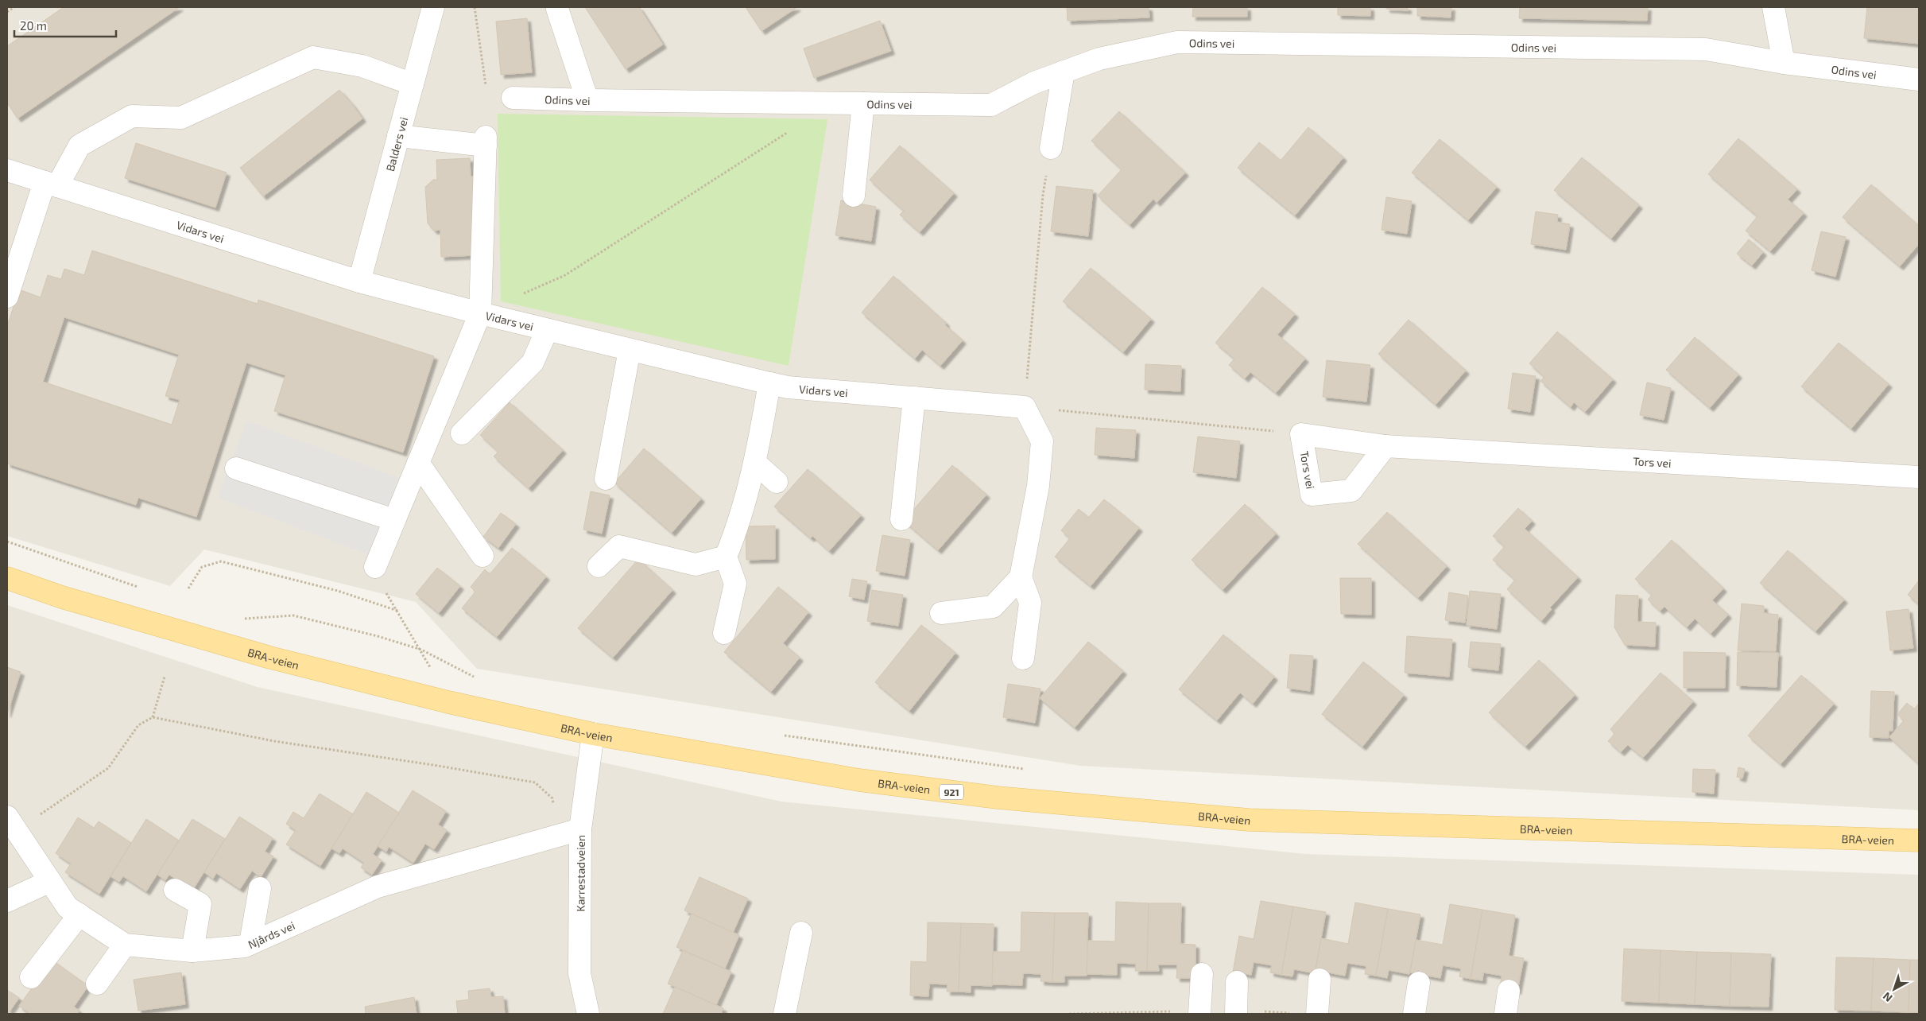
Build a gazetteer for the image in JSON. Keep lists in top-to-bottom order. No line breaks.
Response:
{"streets":{"main road":["BRA-veien","921"],"street":["Odins vei","Balders vei","Vidars vei","Tors vei","Karrestadveien","Njårds vei"]},"crossings":[["Balders vei","Vidars vei"],["BRA-veien","Karrestadveien"],["Karrestadveien","Njårds vei"]],"scale_bar":"20 m","north":"bottom left"}
